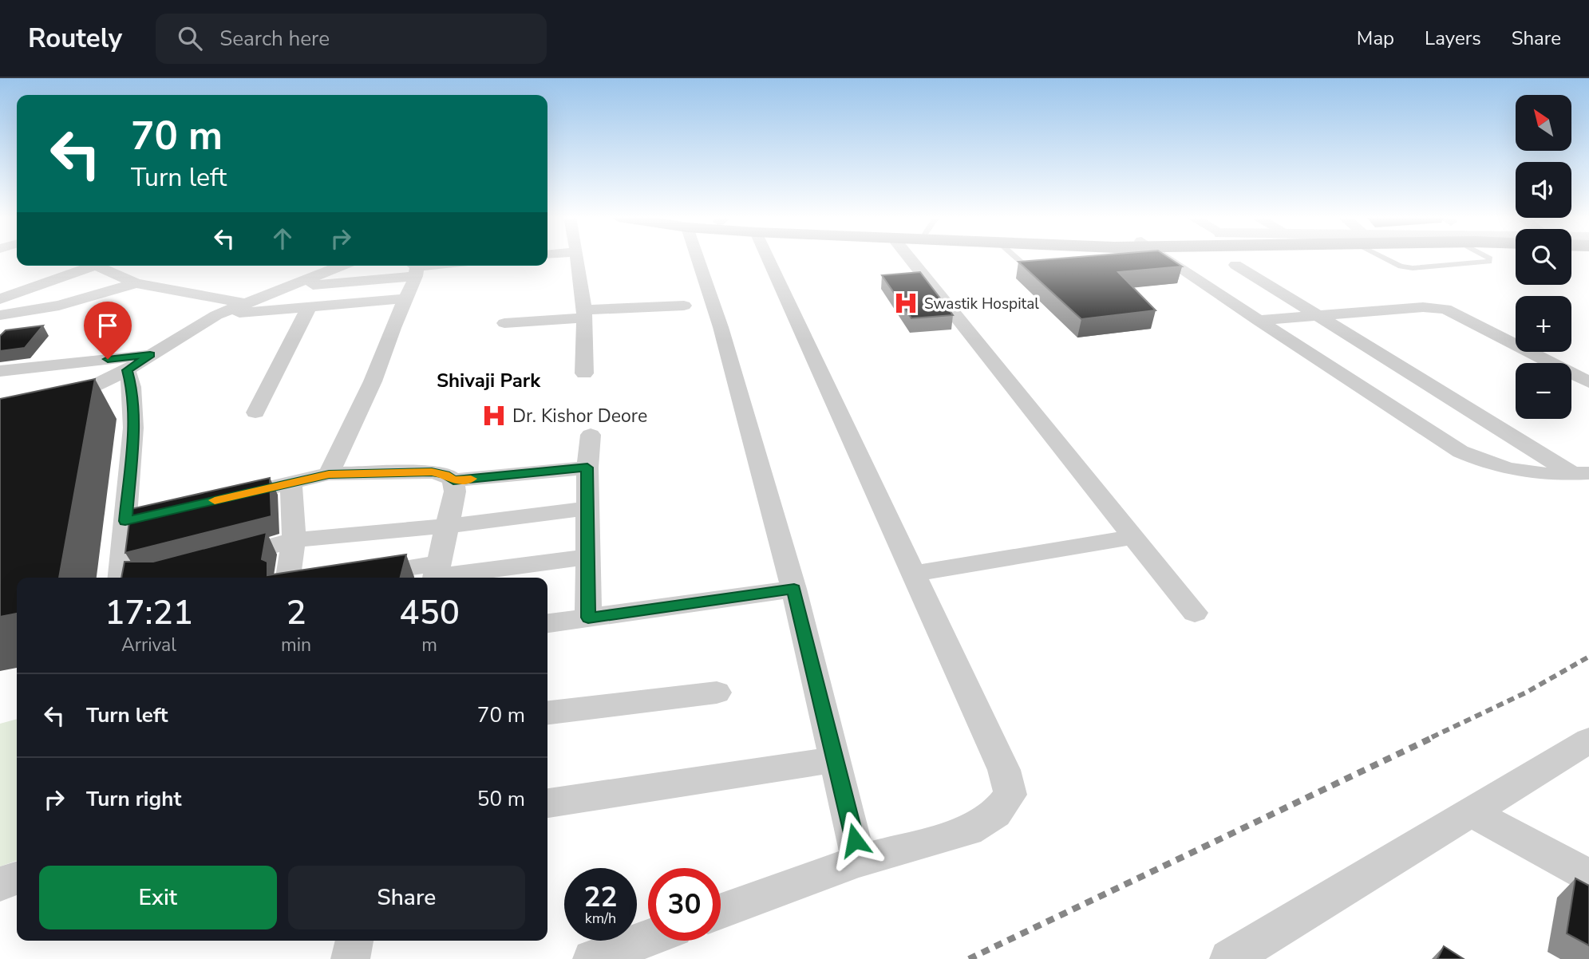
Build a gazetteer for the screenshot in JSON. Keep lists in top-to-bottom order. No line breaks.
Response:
{"districts":["Shivaji Park"],"places":{"hospital":["Swastik Hospital","Dr. Kishor Deore"]},"north":"top left","page":{"header":"Routely","search":"Search here","nav":["Map","Layers","Share"],"map_buttons":["+","−"],"turn":["70 m","Turn left"],"eta":["17:21","Arrival","2","min","450","m"],"list":[{"name":"Turn left","value":"70 m"},{"name":"Turn right","value":"50 m"}],"buttons":["Exit","Share"],"speed":"22 km/h","limit":"30"}}
